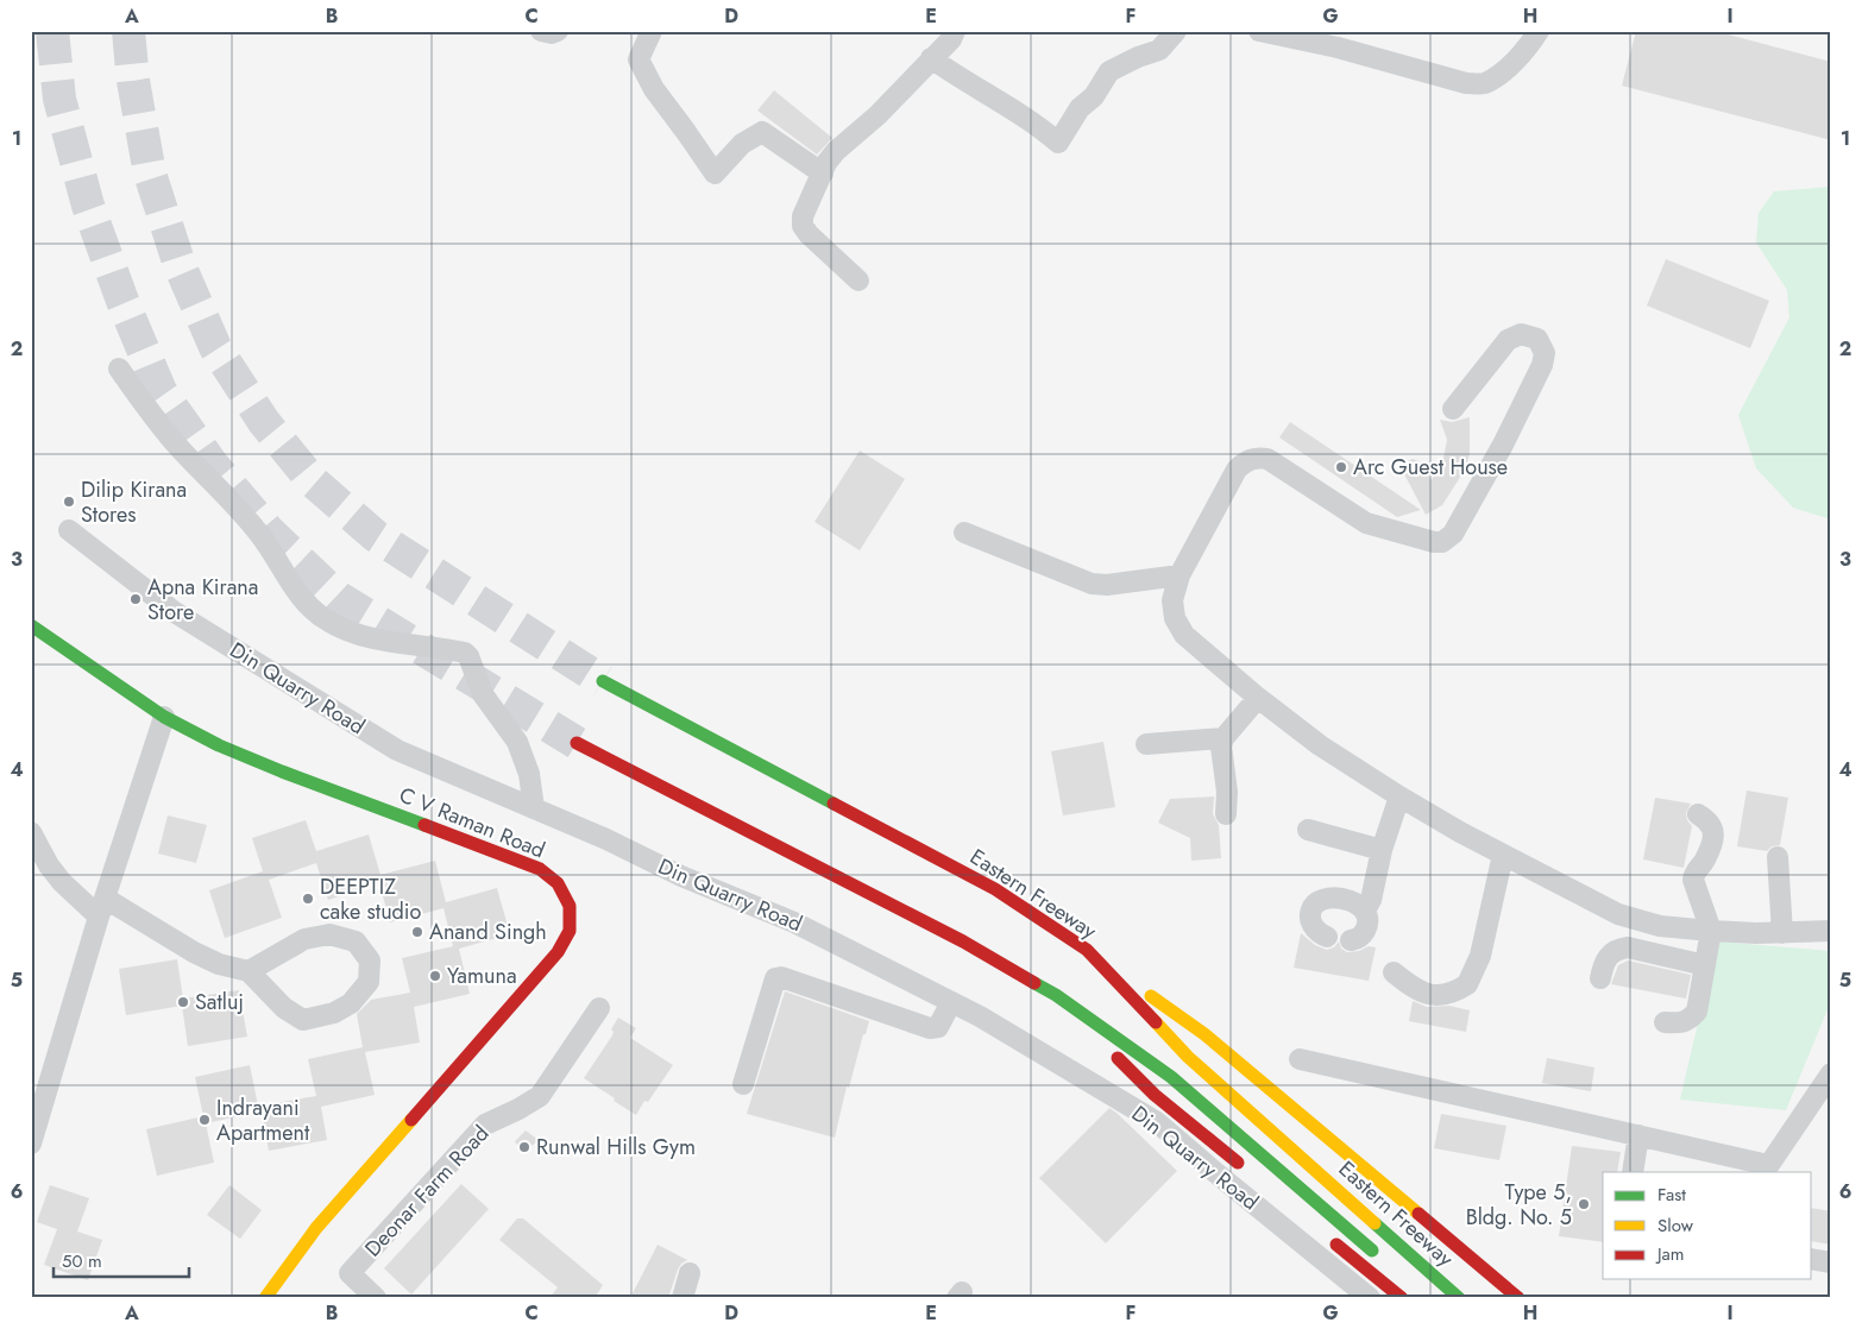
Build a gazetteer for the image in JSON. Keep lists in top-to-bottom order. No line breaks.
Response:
{"streets":{"main road":["C V Raman Road","Eastern Freeway"],"street":["Din Quarry Road","Deonar Farm Road"]},"places":["Arc Guest House","Dilip Kirana Stores","Apna Kirana Store","DEEPTIZ cake studio","Anand Singh","Yamuna","Satluj","Indrayani Apartment","Runwal Hills Gym","Type 5, Bldg. No. 5"],"legend":["Fast","Slow","Jam"],"scale_bar":"50 m","grid":{"columns":["A","B","C","D","E","F","G","H","I"],"rows":["1","2","3","4","5","6"]}}
